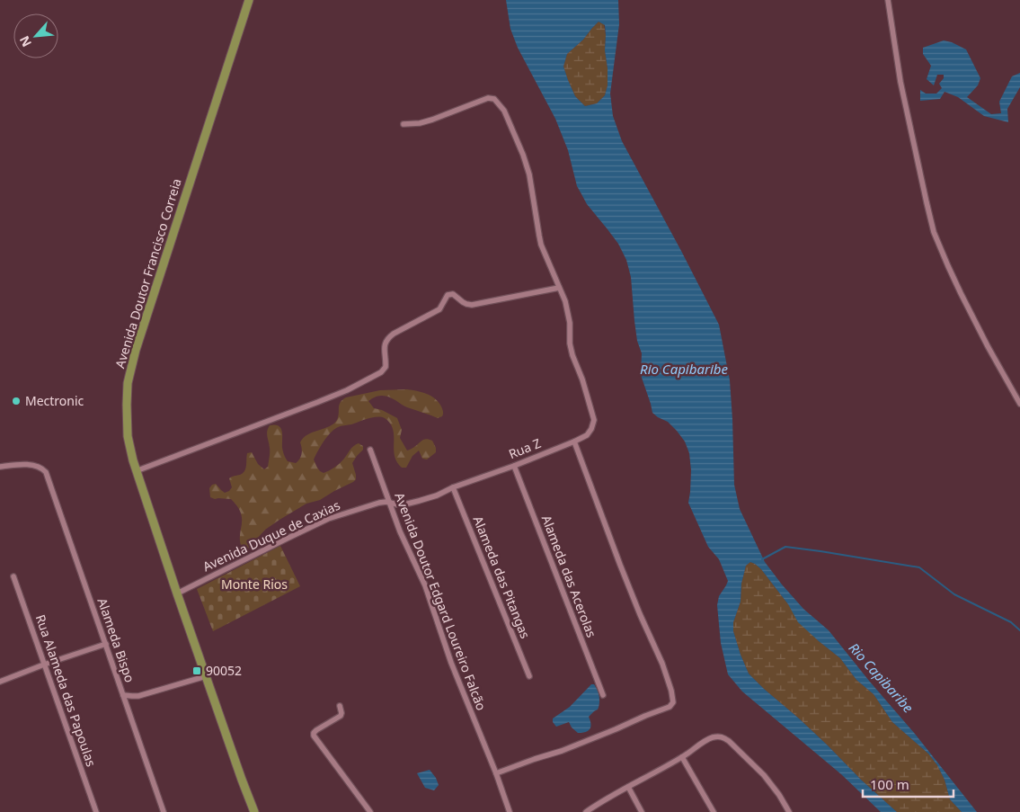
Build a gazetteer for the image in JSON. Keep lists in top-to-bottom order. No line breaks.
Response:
{"streets":{"main road":["Avenida Doutor Francisco Correia"],"street":["Rua Z","Avenida Duque de Caxias","Alameda das Acerolas","Alameda das Pitangas","Avenida Doutor Edgard Loureiro Falcão","Alameda Bispo","Rua Alameda das Papoulas"]},"crossings":[["Avenida Doutor Francisco Correia","Avenida Duque de Caxias"],["Rua Z","Avenida Duque de Caxias"],["Rua Z","Alameda das Acerolas"],["Rua Z","Alameda das Pitangas"],["Avenida Duque de Caxias","Alameda das Pitangas"],["Avenida Duque de Caxias","Avenida Doutor Edgard Loureiro Falcão"]],"water":["Rio Capibaribe"],"parks":["Monte Rios"],"places":{"other":["Mectronic"],"transit":["90052"]},"scale_bar":"100 m","north":"bottom left"}
